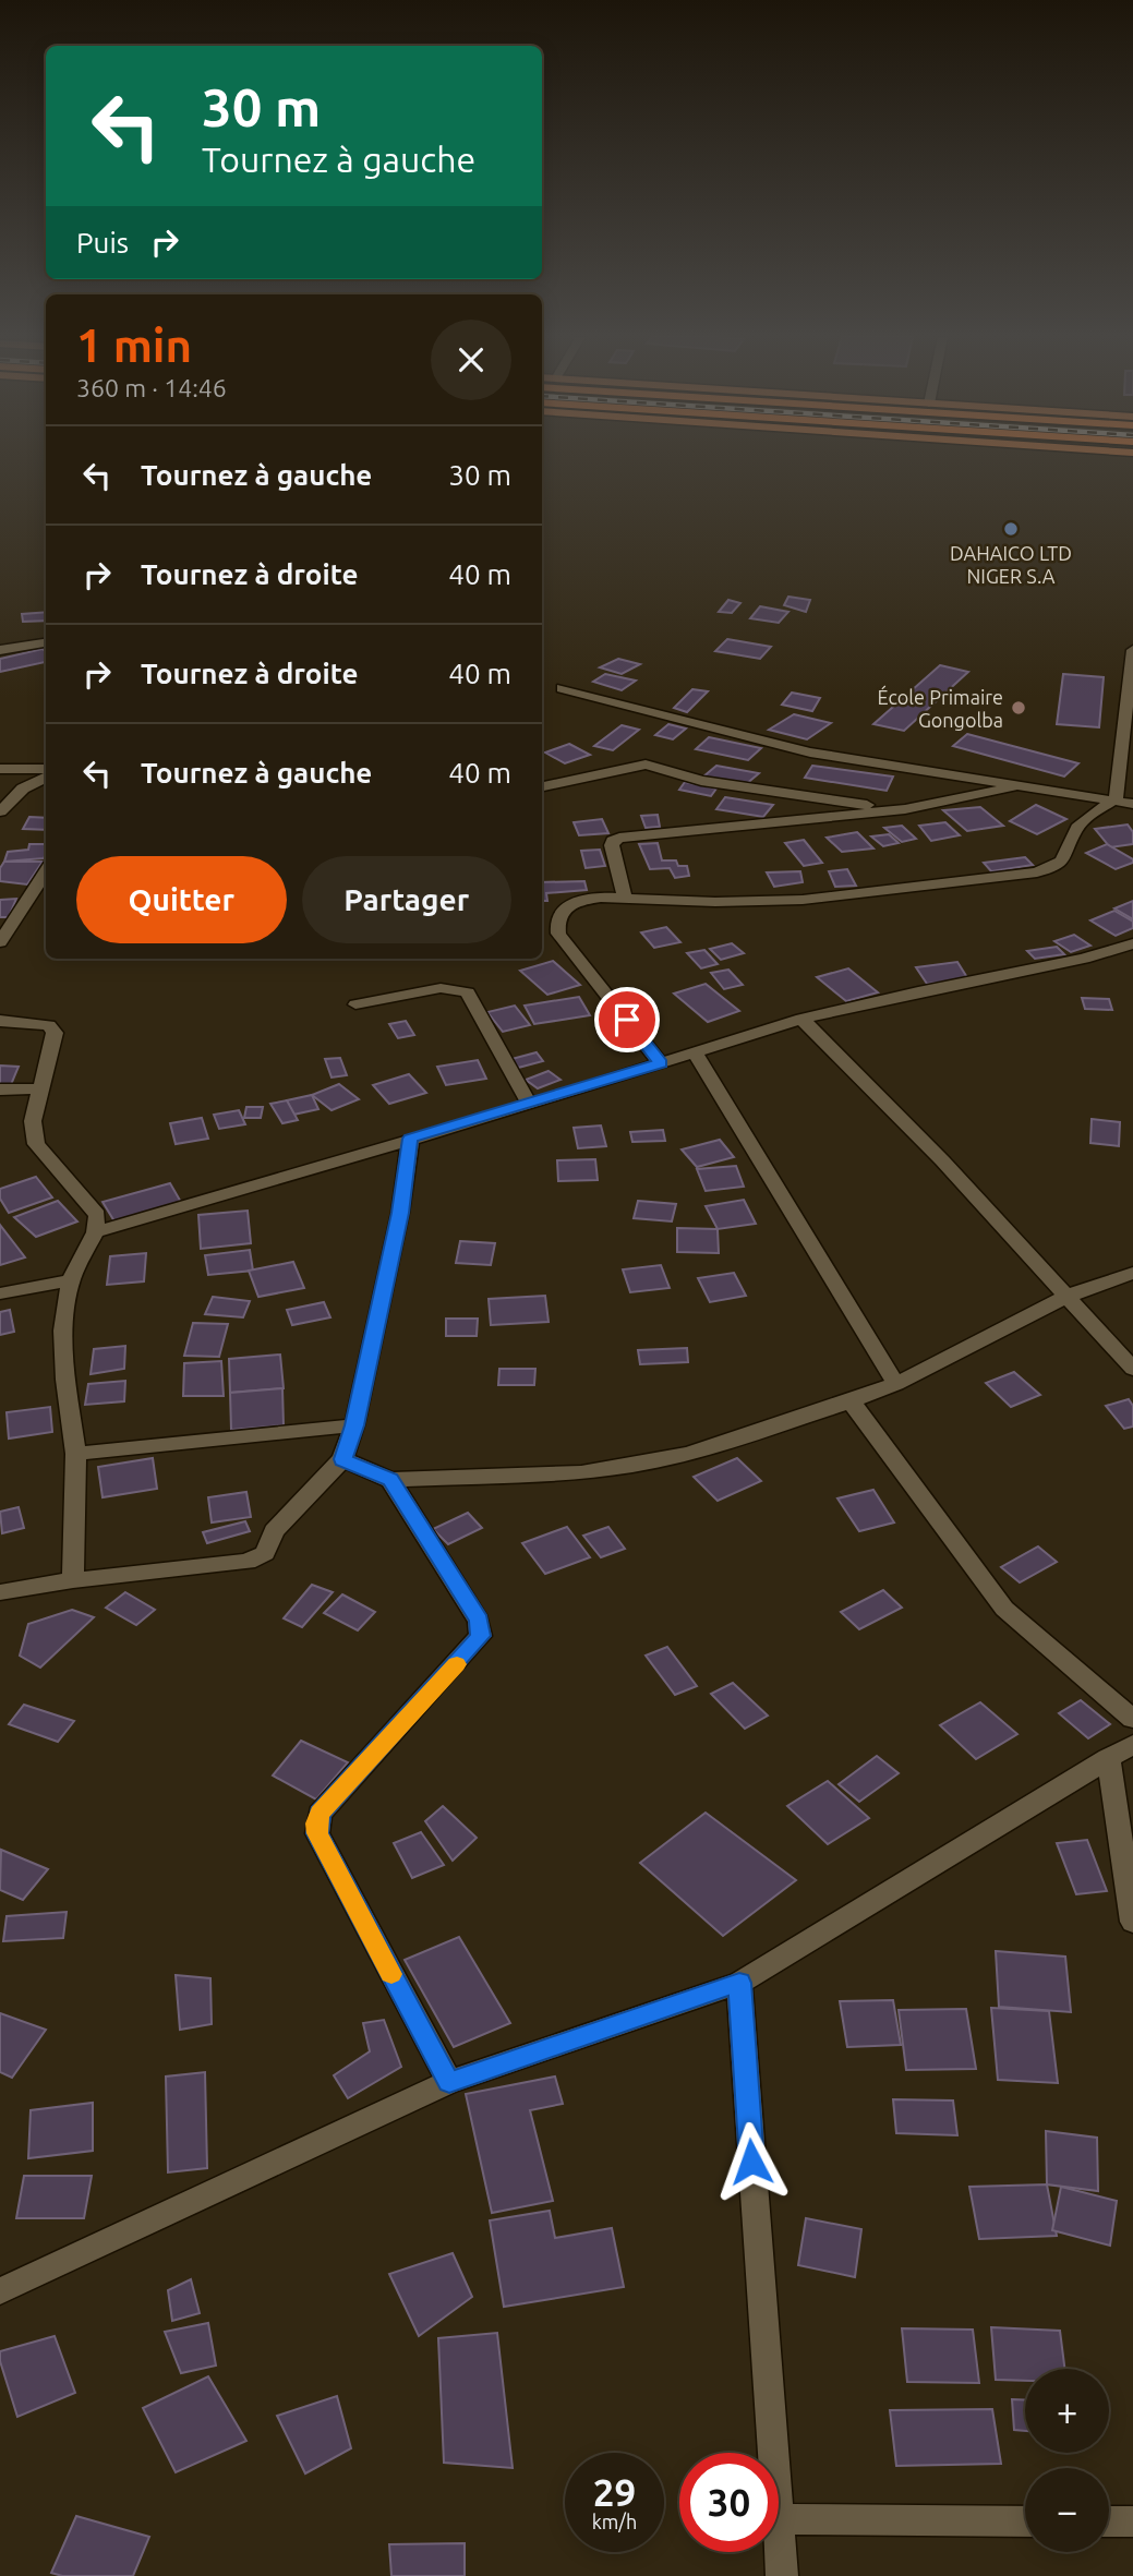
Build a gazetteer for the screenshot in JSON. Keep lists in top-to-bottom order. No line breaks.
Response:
{"places":["DAHAICO LTD NIGER S.A","École Primaire Gongolba"],"page":{"turn":["30 m","Tournez à gauche"],"then":"Puis","heading":["1 min","360 m · 14:46"],"list":[{"name":"Tournez à gauche","value":"30 m"},{"name":"Tournez à droite","value":"40 m"},{"name":"Tournez à droite","value":"40 m"},{"name":"Tournez à gauche","value":"40 m"}],"buttons":["Quitter","Partager"],"map_buttons":["+","−"],"speed":"29 km/h","limit":"30"}}
